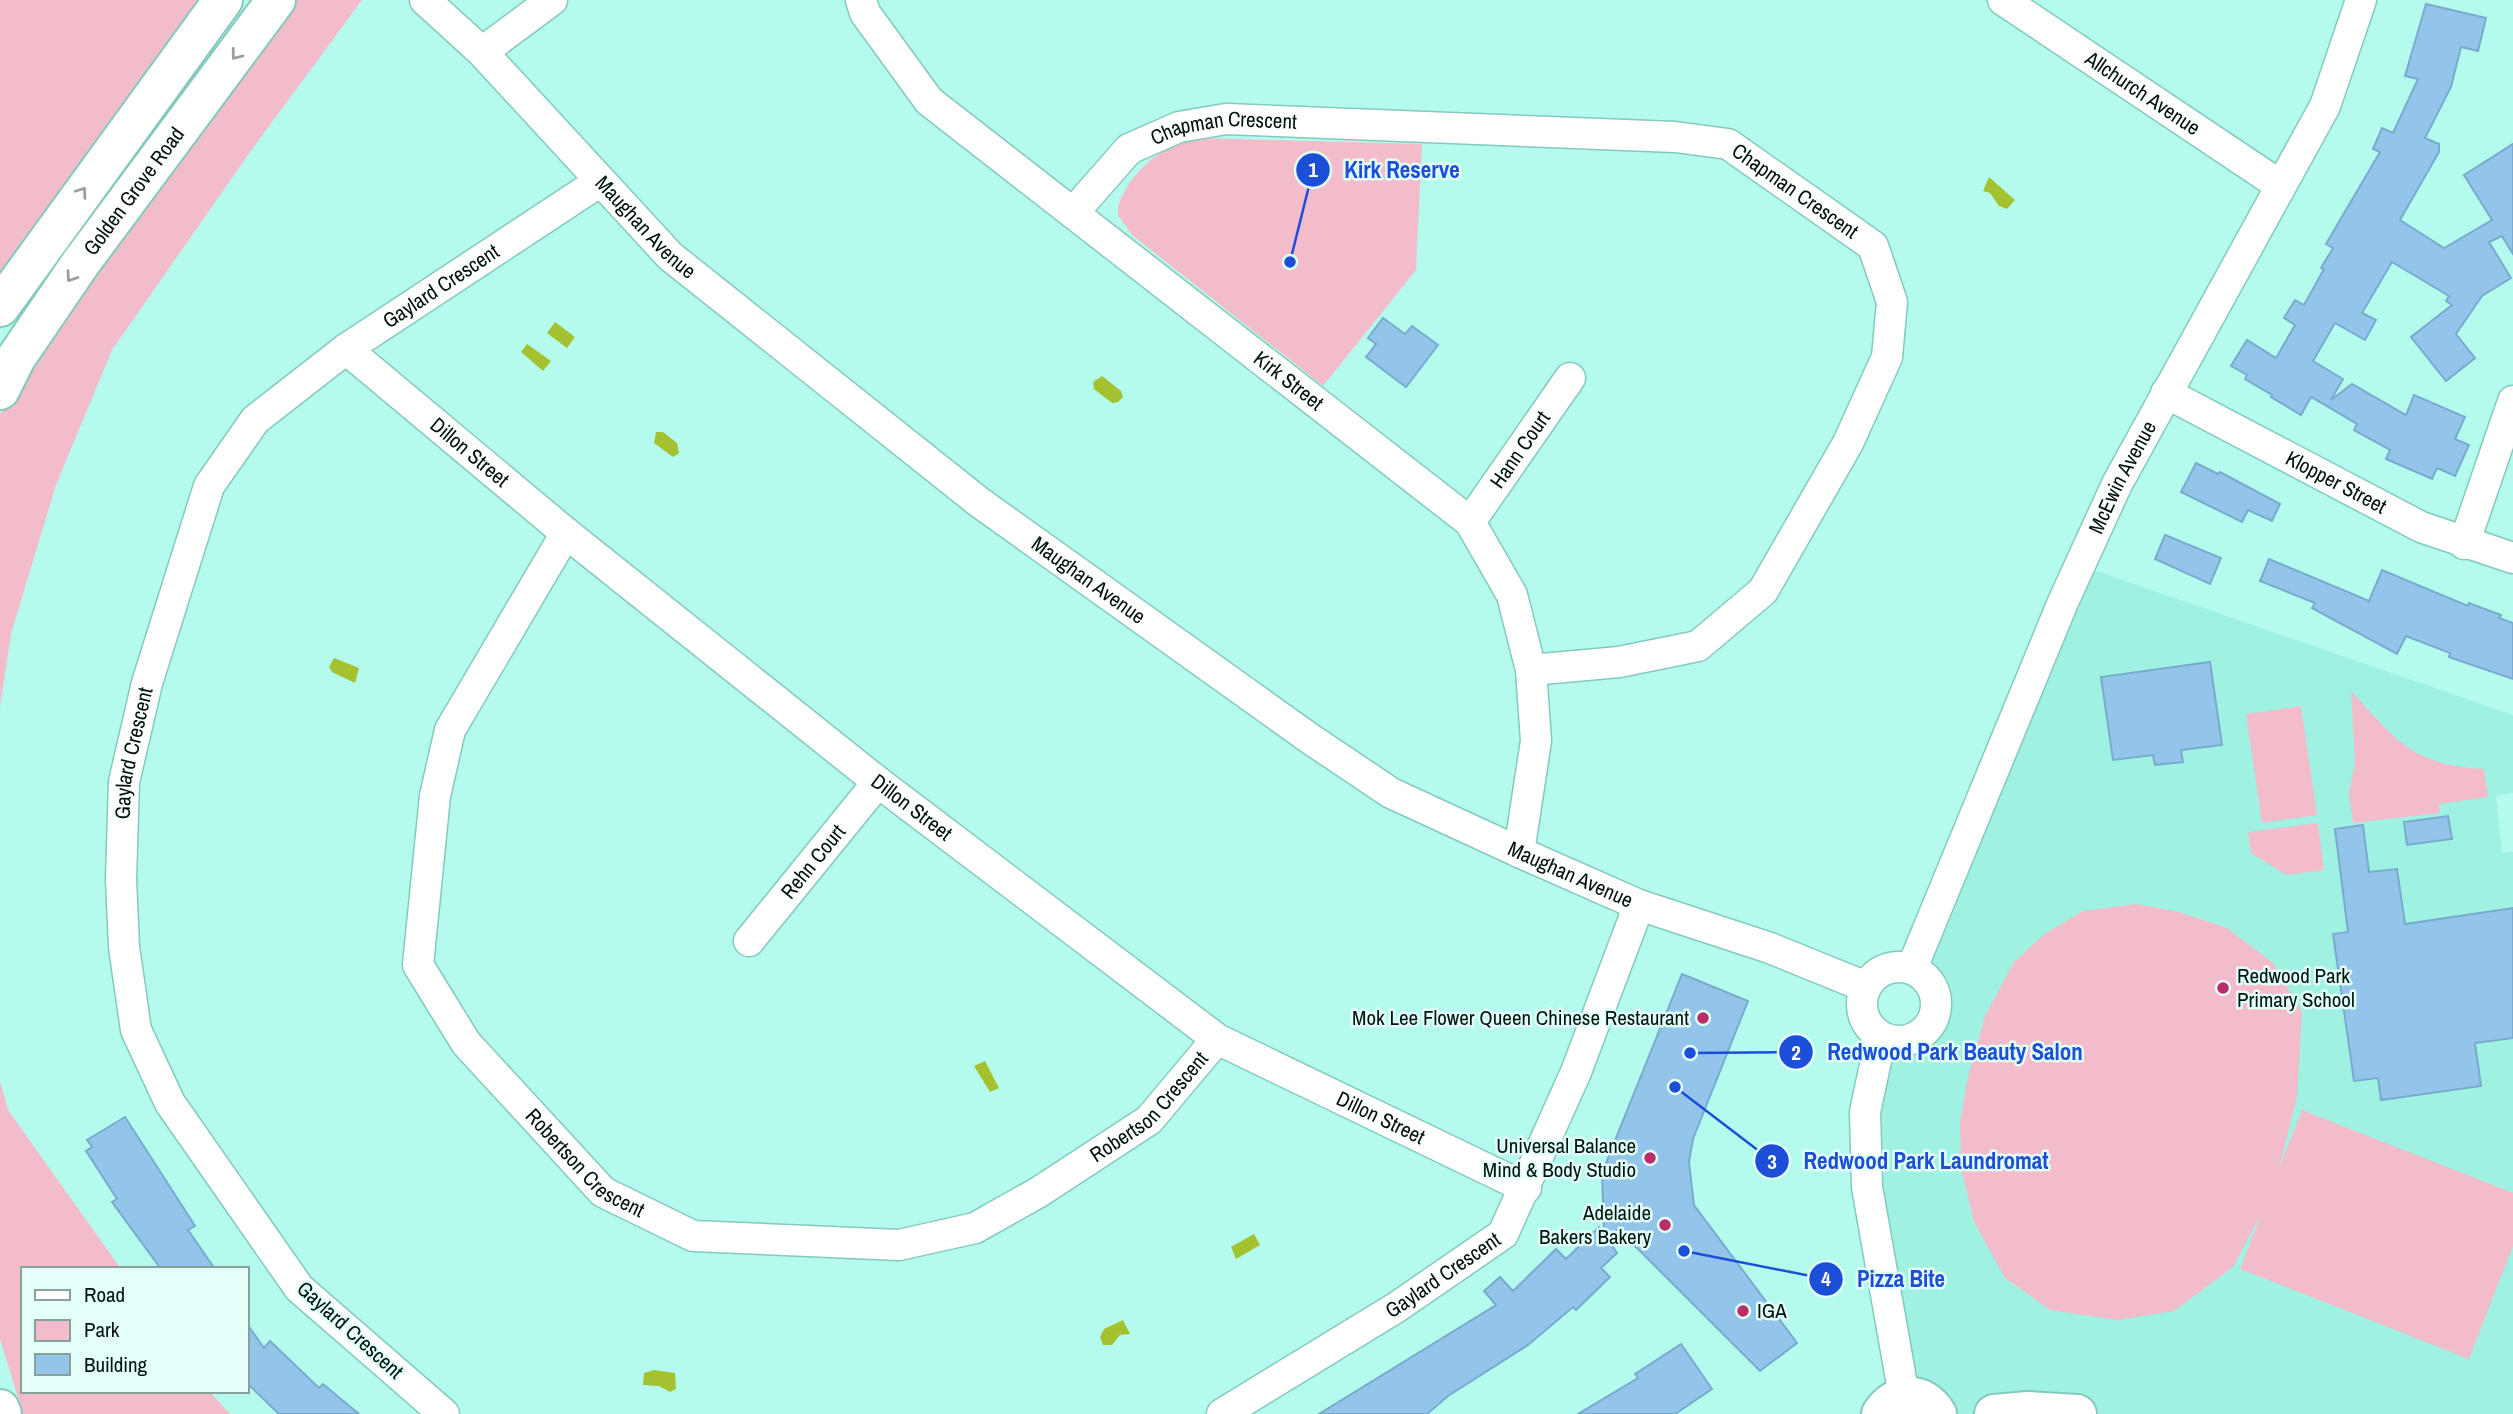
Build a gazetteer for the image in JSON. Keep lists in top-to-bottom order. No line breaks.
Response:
{"streets":{"main road":["Golden Grove Road"],"street":["Allchurch Avenue","Chapman Crescent","Maughan Avenue","Gaylard Crescent","Kirk Street","Hann Court","Dillon Street","McEwin Avenue","Klopper Street","Rehn Court","Robertson Crescent"]},"crossings":[["Allchurch Avenue","McEwin Avenue"],["Chapman Crescent","Kirk Street"],["Maughan Avenue","Gaylard Crescent"],["Maughan Avenue","Kirk Street"],["Maughan Avenue","McEwin Avenue"],["Gaylard Crescent","Dillon Street"],["Kirk Street","Hann Court"],["Dillon Street","Rehn Court"],["Dillon Street","Robertson Crescent"],["McEwin Avenue","Klopper Street"]],"places":["Kirk Reserve","Redwood Park Primary School","Mok Lee Flower Queen Chinese Restaurant","Redwood Park Beauty Salon","Redwood Park Laundromat","Universal Balance Mind & Body Studio","Adelaide Bakers Bakery","Pizza Bite","IGA"],"legend":["Road","Park","Building"]}
